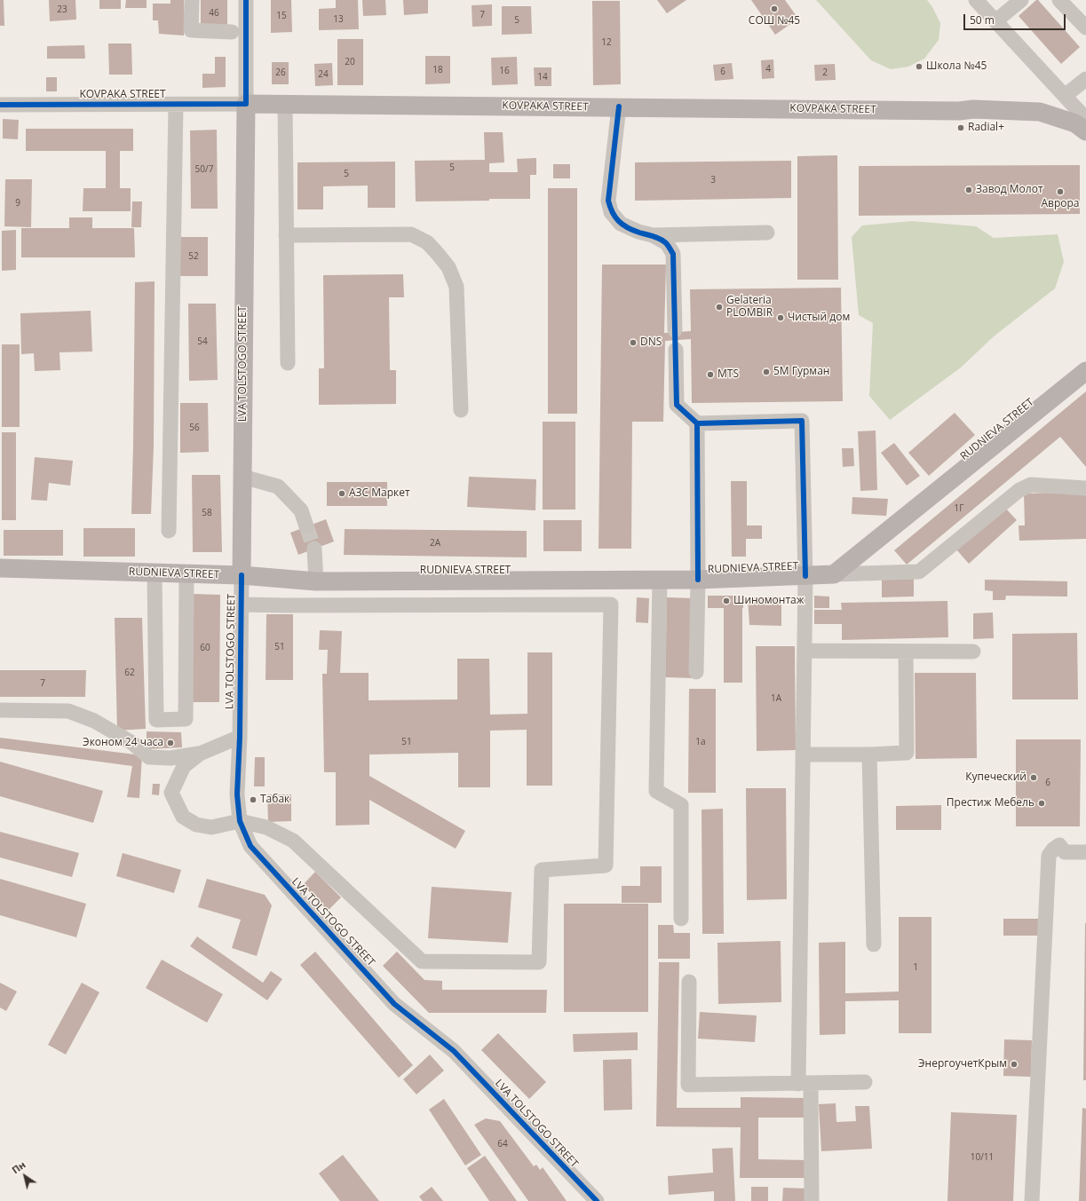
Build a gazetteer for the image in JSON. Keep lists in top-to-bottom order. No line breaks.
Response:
{"streets":{"main road":["KOVPAKA STREET","LVA TOLSTOGO STREET","RUDNIEVA STREET"]},"crossings":[["KOVPAKA STREET","LVA TOLSTOGO STREET"],["LVA TOLSTOGO STREET","RUDNIEVA STREET"]],"places":["СОШ №45","Школа №45","Radial+","Завод Молот","Аврора","Gelateria PLOMBIR","Чистый дом","DNS","5М Гурман","MTS","АЗС Маркет","Шиномонтаж","Эконом 24 часа","Купеческий","Табак","Престиж Мебель","ЭнергоучетКрым"],"house_numbers":["23","46","7","15","13","5","12","20","4","18","16","6","26","2","24","14","5","50/7","5","3","9","52","54","56","1Г","58","2А","51","60","62","7","1А","51","1а","6","1","64","10/11"],"scale_bar":"50 m","north":"top left"}
